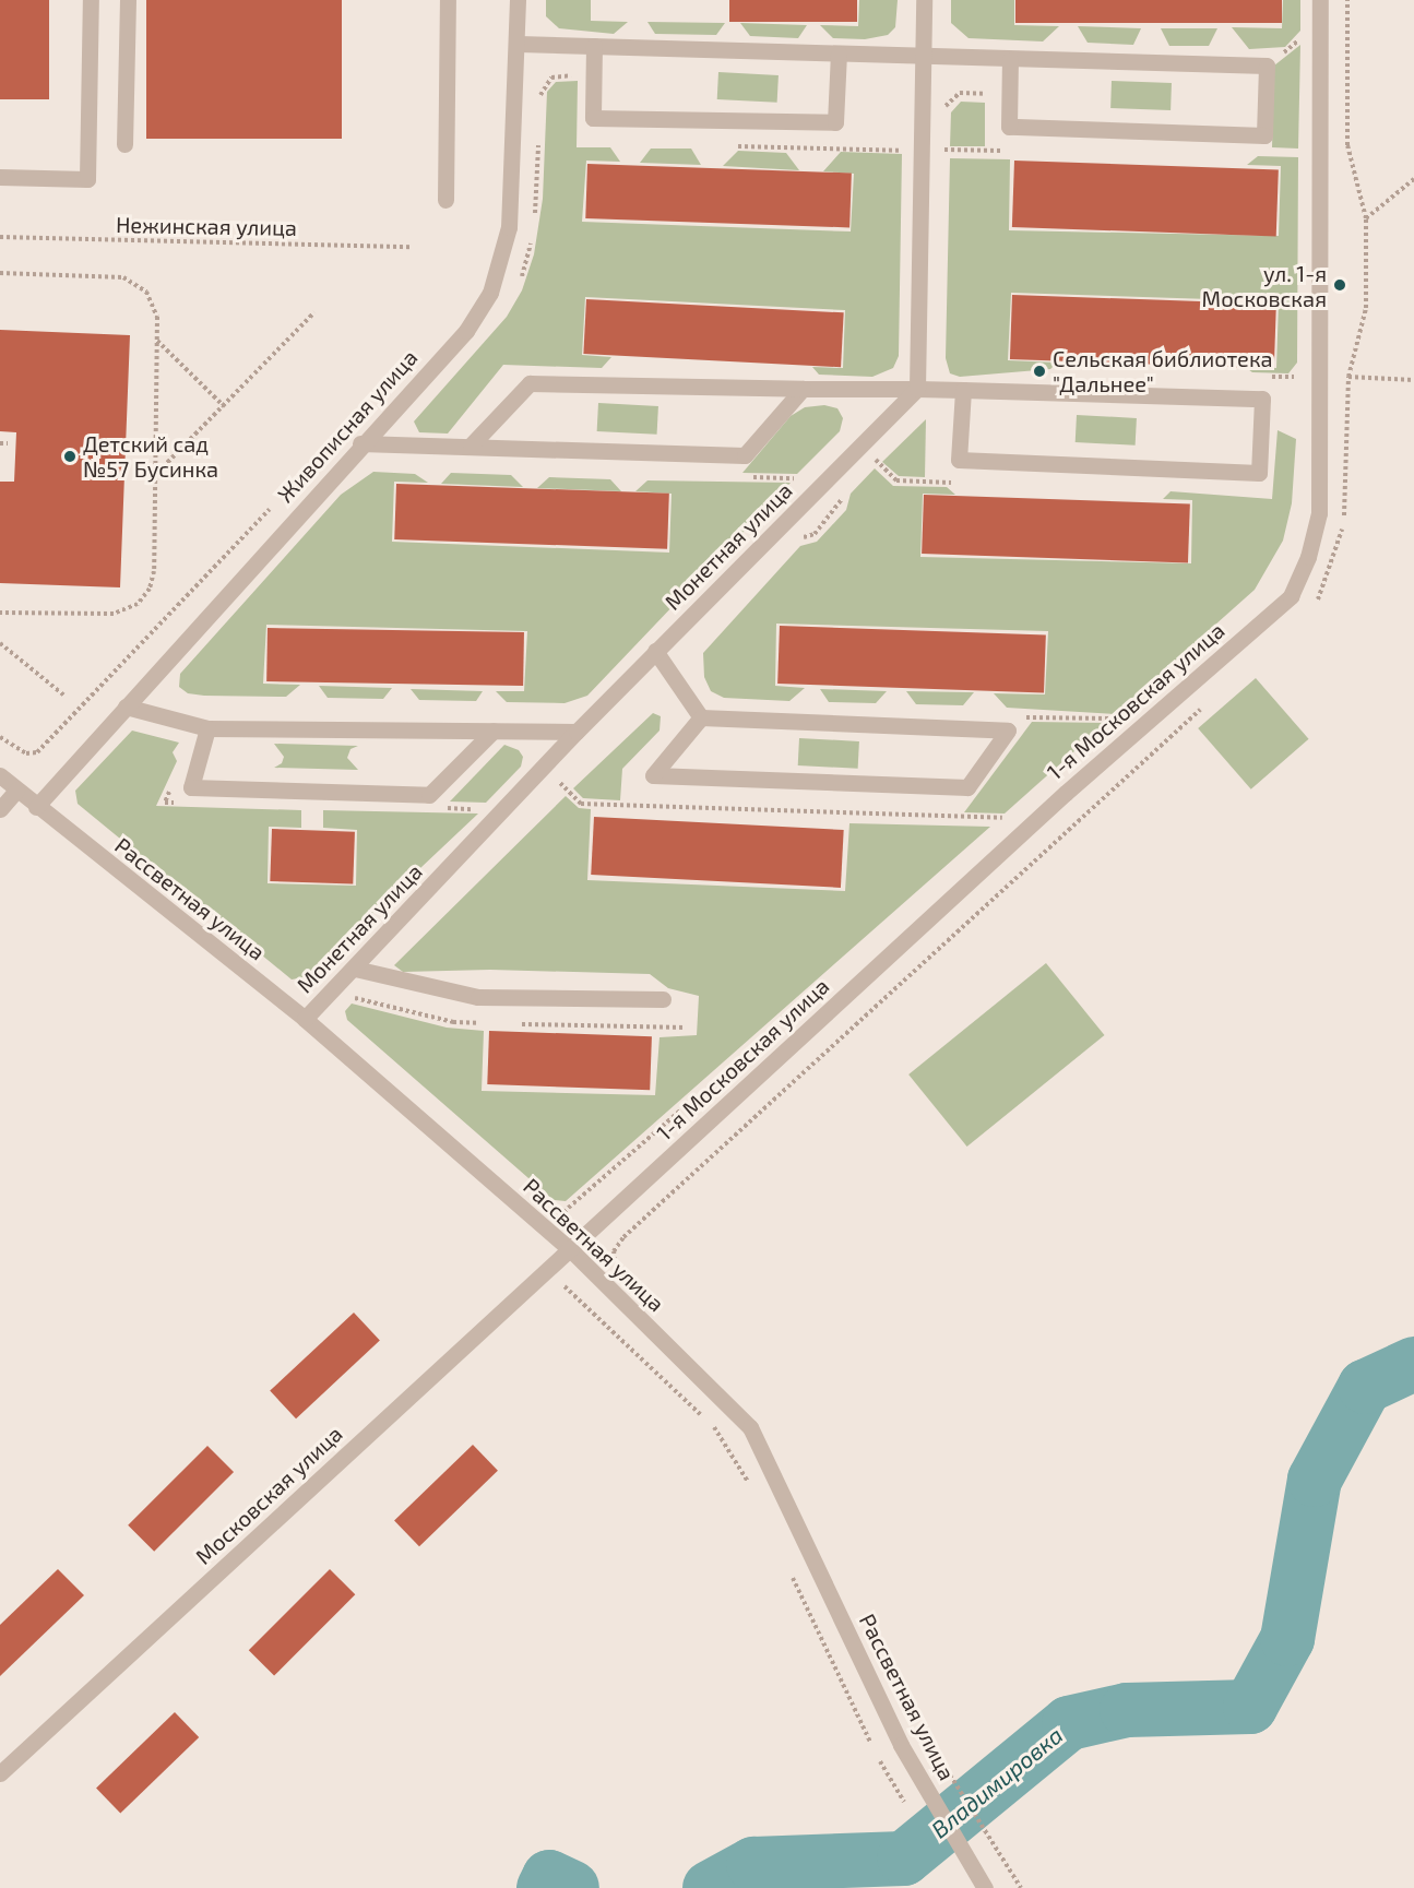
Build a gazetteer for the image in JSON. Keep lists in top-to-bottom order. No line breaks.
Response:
{"streets":{"street":["Живописная улица","Монетная улица","1-я Московская улица","Рассветная улица","Московская улица"],"path":["Нежинская улица"]},"crossings":[["Живописная улица","Рассветная улица"],["Монетная улица","Рассветная улица"],["1-я Московская улица","Рассветная улица"],["1-я Московская улица","Московская улица"],["Рассветная улица","Московская улица"]],"water":["Владимировка"],"places":["ул. 1-я Московская","Сельская библиотека \"Дальнее\"","Детский сад №57 Бусинка"]}
